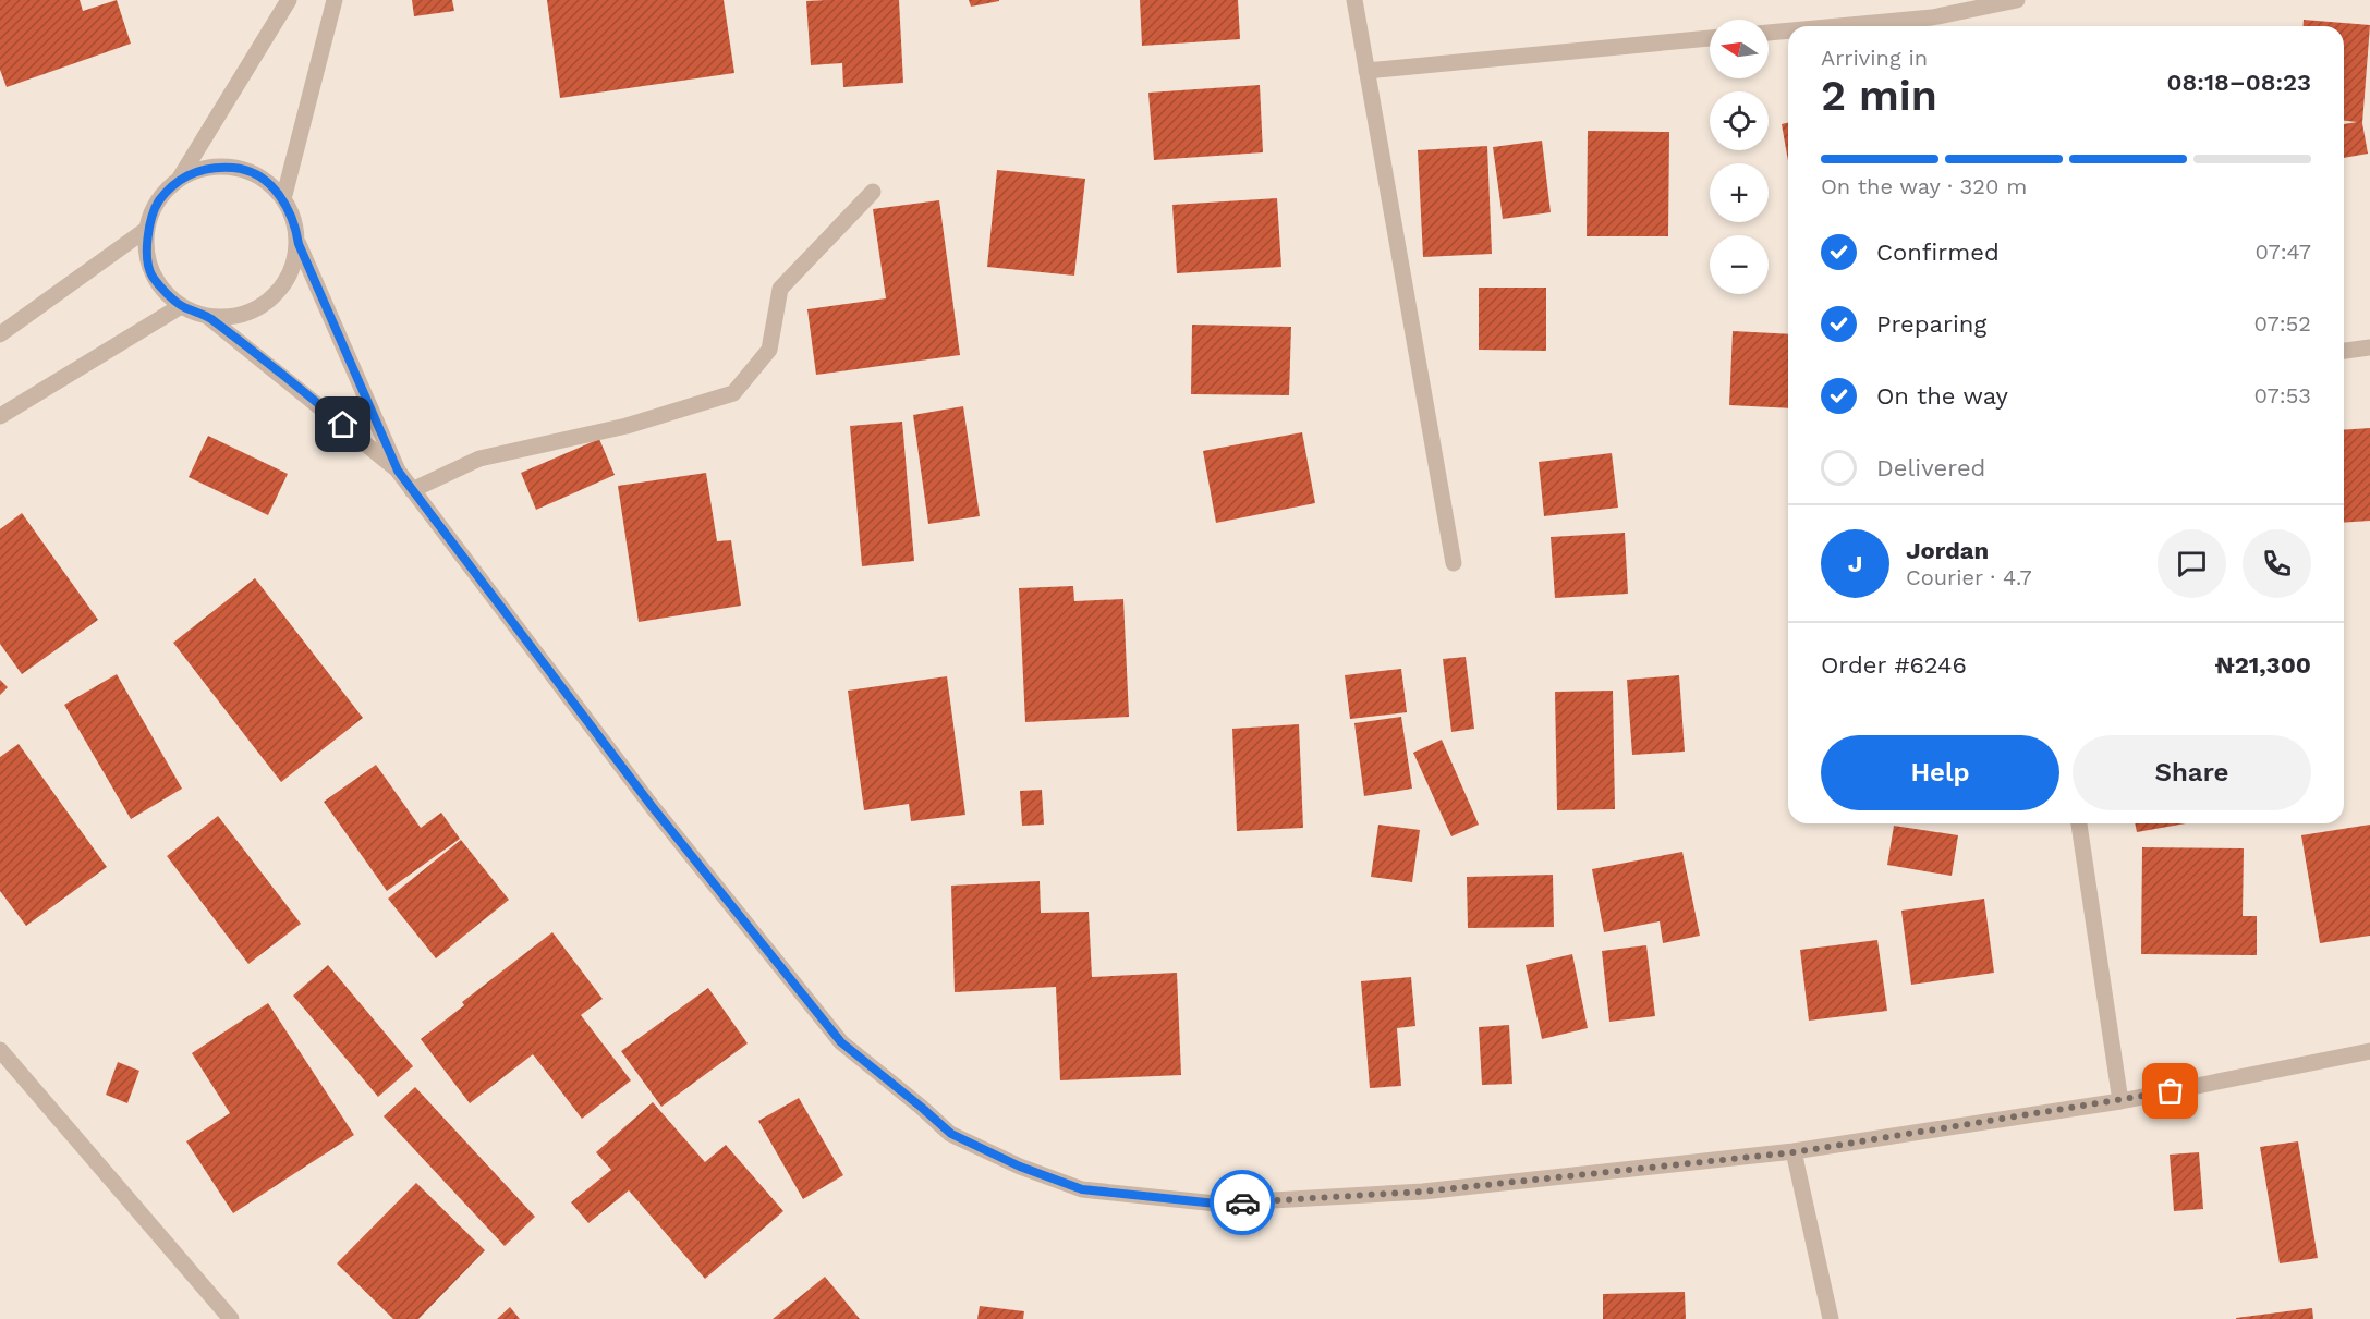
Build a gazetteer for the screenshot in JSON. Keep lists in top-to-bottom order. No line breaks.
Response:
{"north":"left","page":{"map_buttons":["+","−"],"heading":["2 min","Arriving in","08:18–08:23"],"panel":["Jordan","Courier · 4.7","Order #6246","₦21,300"],"bar":"On the way · 320 m","list":[["Confirmed","07:47"],["Preparing","07:52"],["On the way","07:53"],"Delivered"],"round":"J","buttons":["Help","Share"]}}
